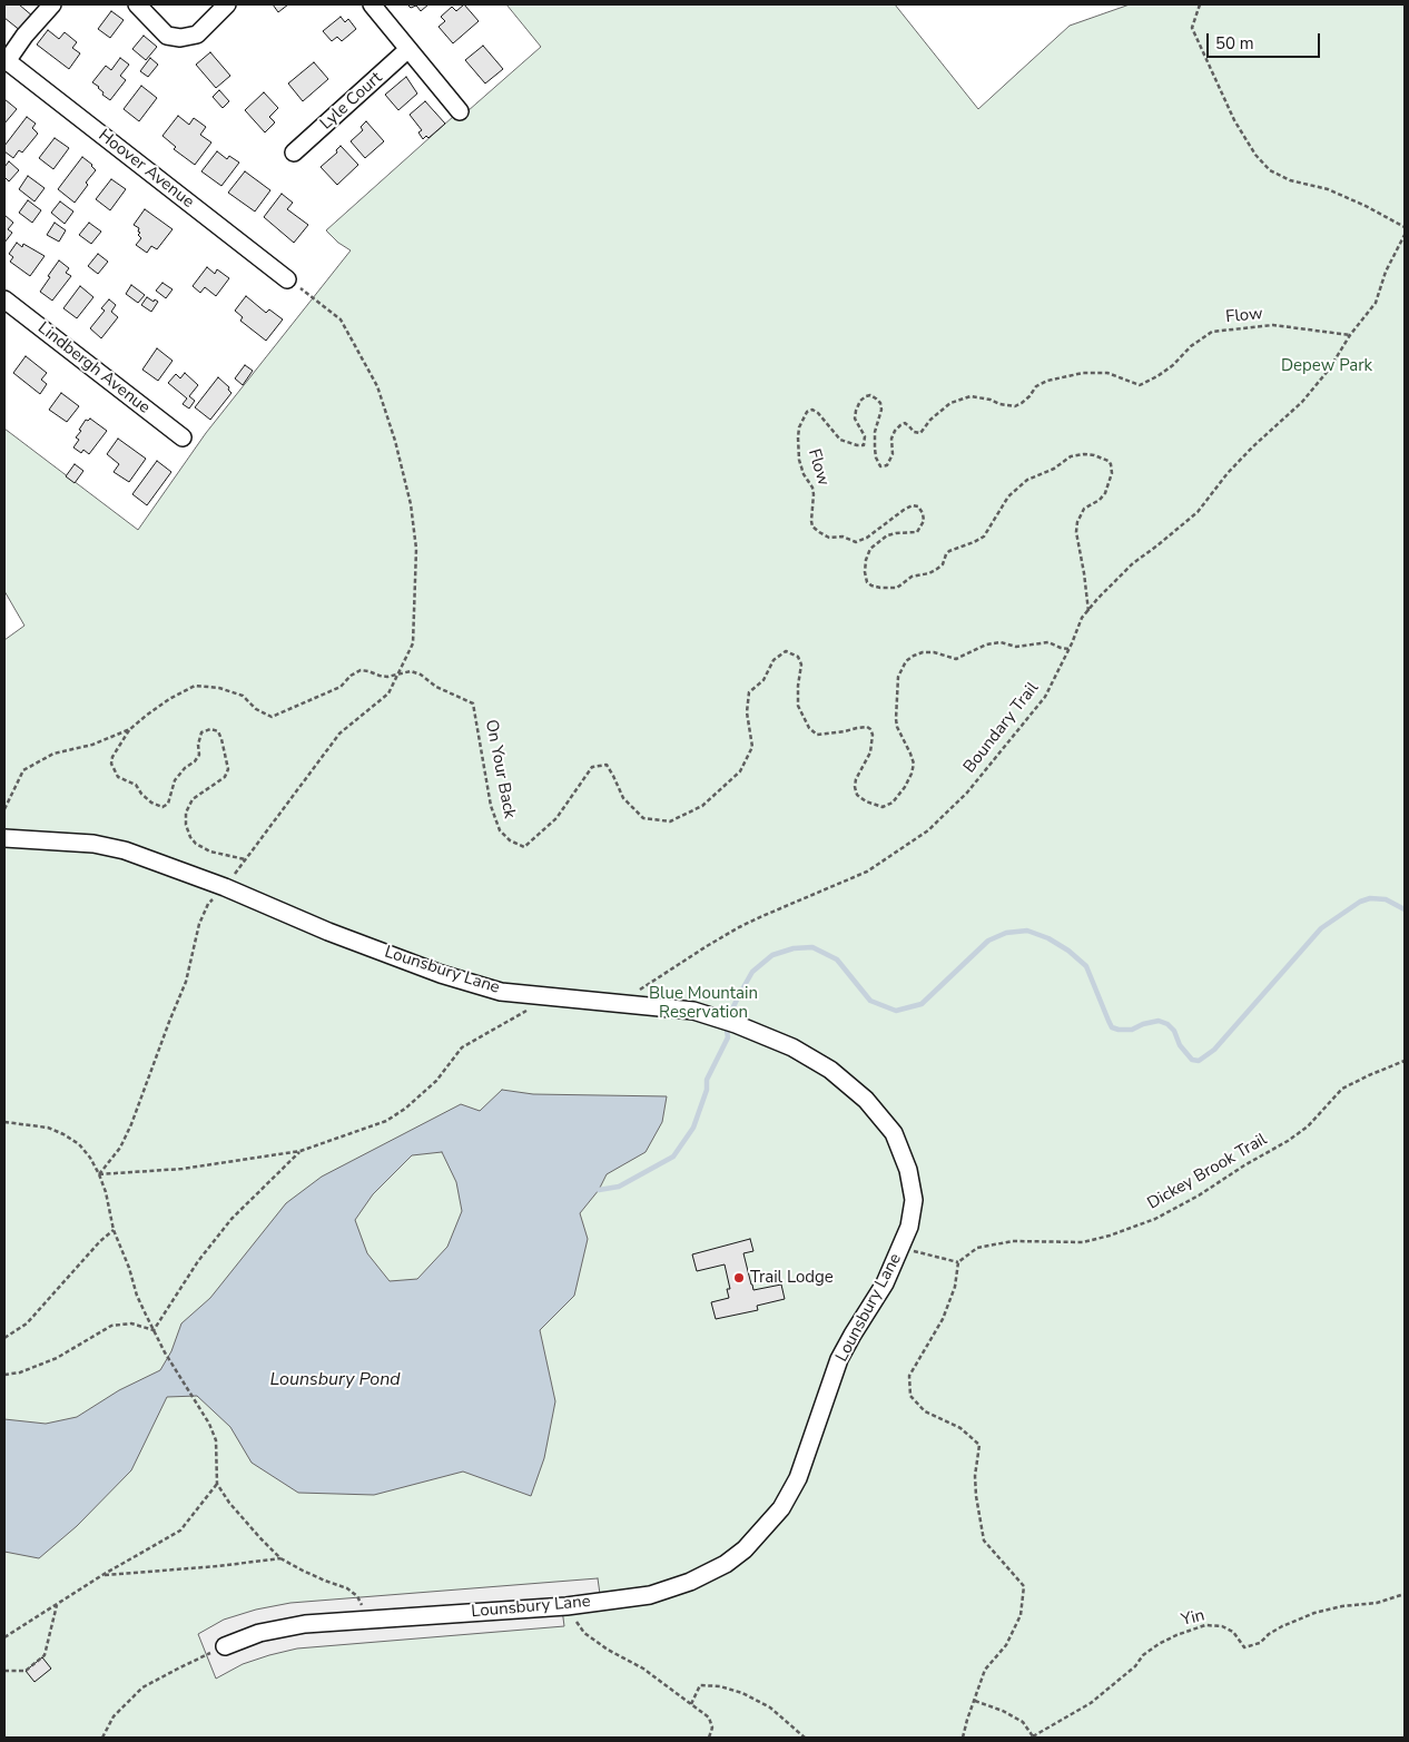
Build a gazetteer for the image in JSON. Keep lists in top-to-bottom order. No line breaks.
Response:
{"streets":{"street":["Lyle Court","Hoover Avenue","Lindbergh Avenue","Lounsbury Lane"],"path":["Flow","Boundary Trail","On Your Back","Dickey Brook Trail","Yin"]},"crossings":[["Flow","Boundary Trail"],["Boundary Trail","On Your Back"],["Boundary Trail","Lounsbury Lane"]],"water":["Lounsbury Pond"],"parks":["Depew Park","Blue Mountain Reservation"],"places":["Trail Lodge"],"scale_bar":"50 m"}
